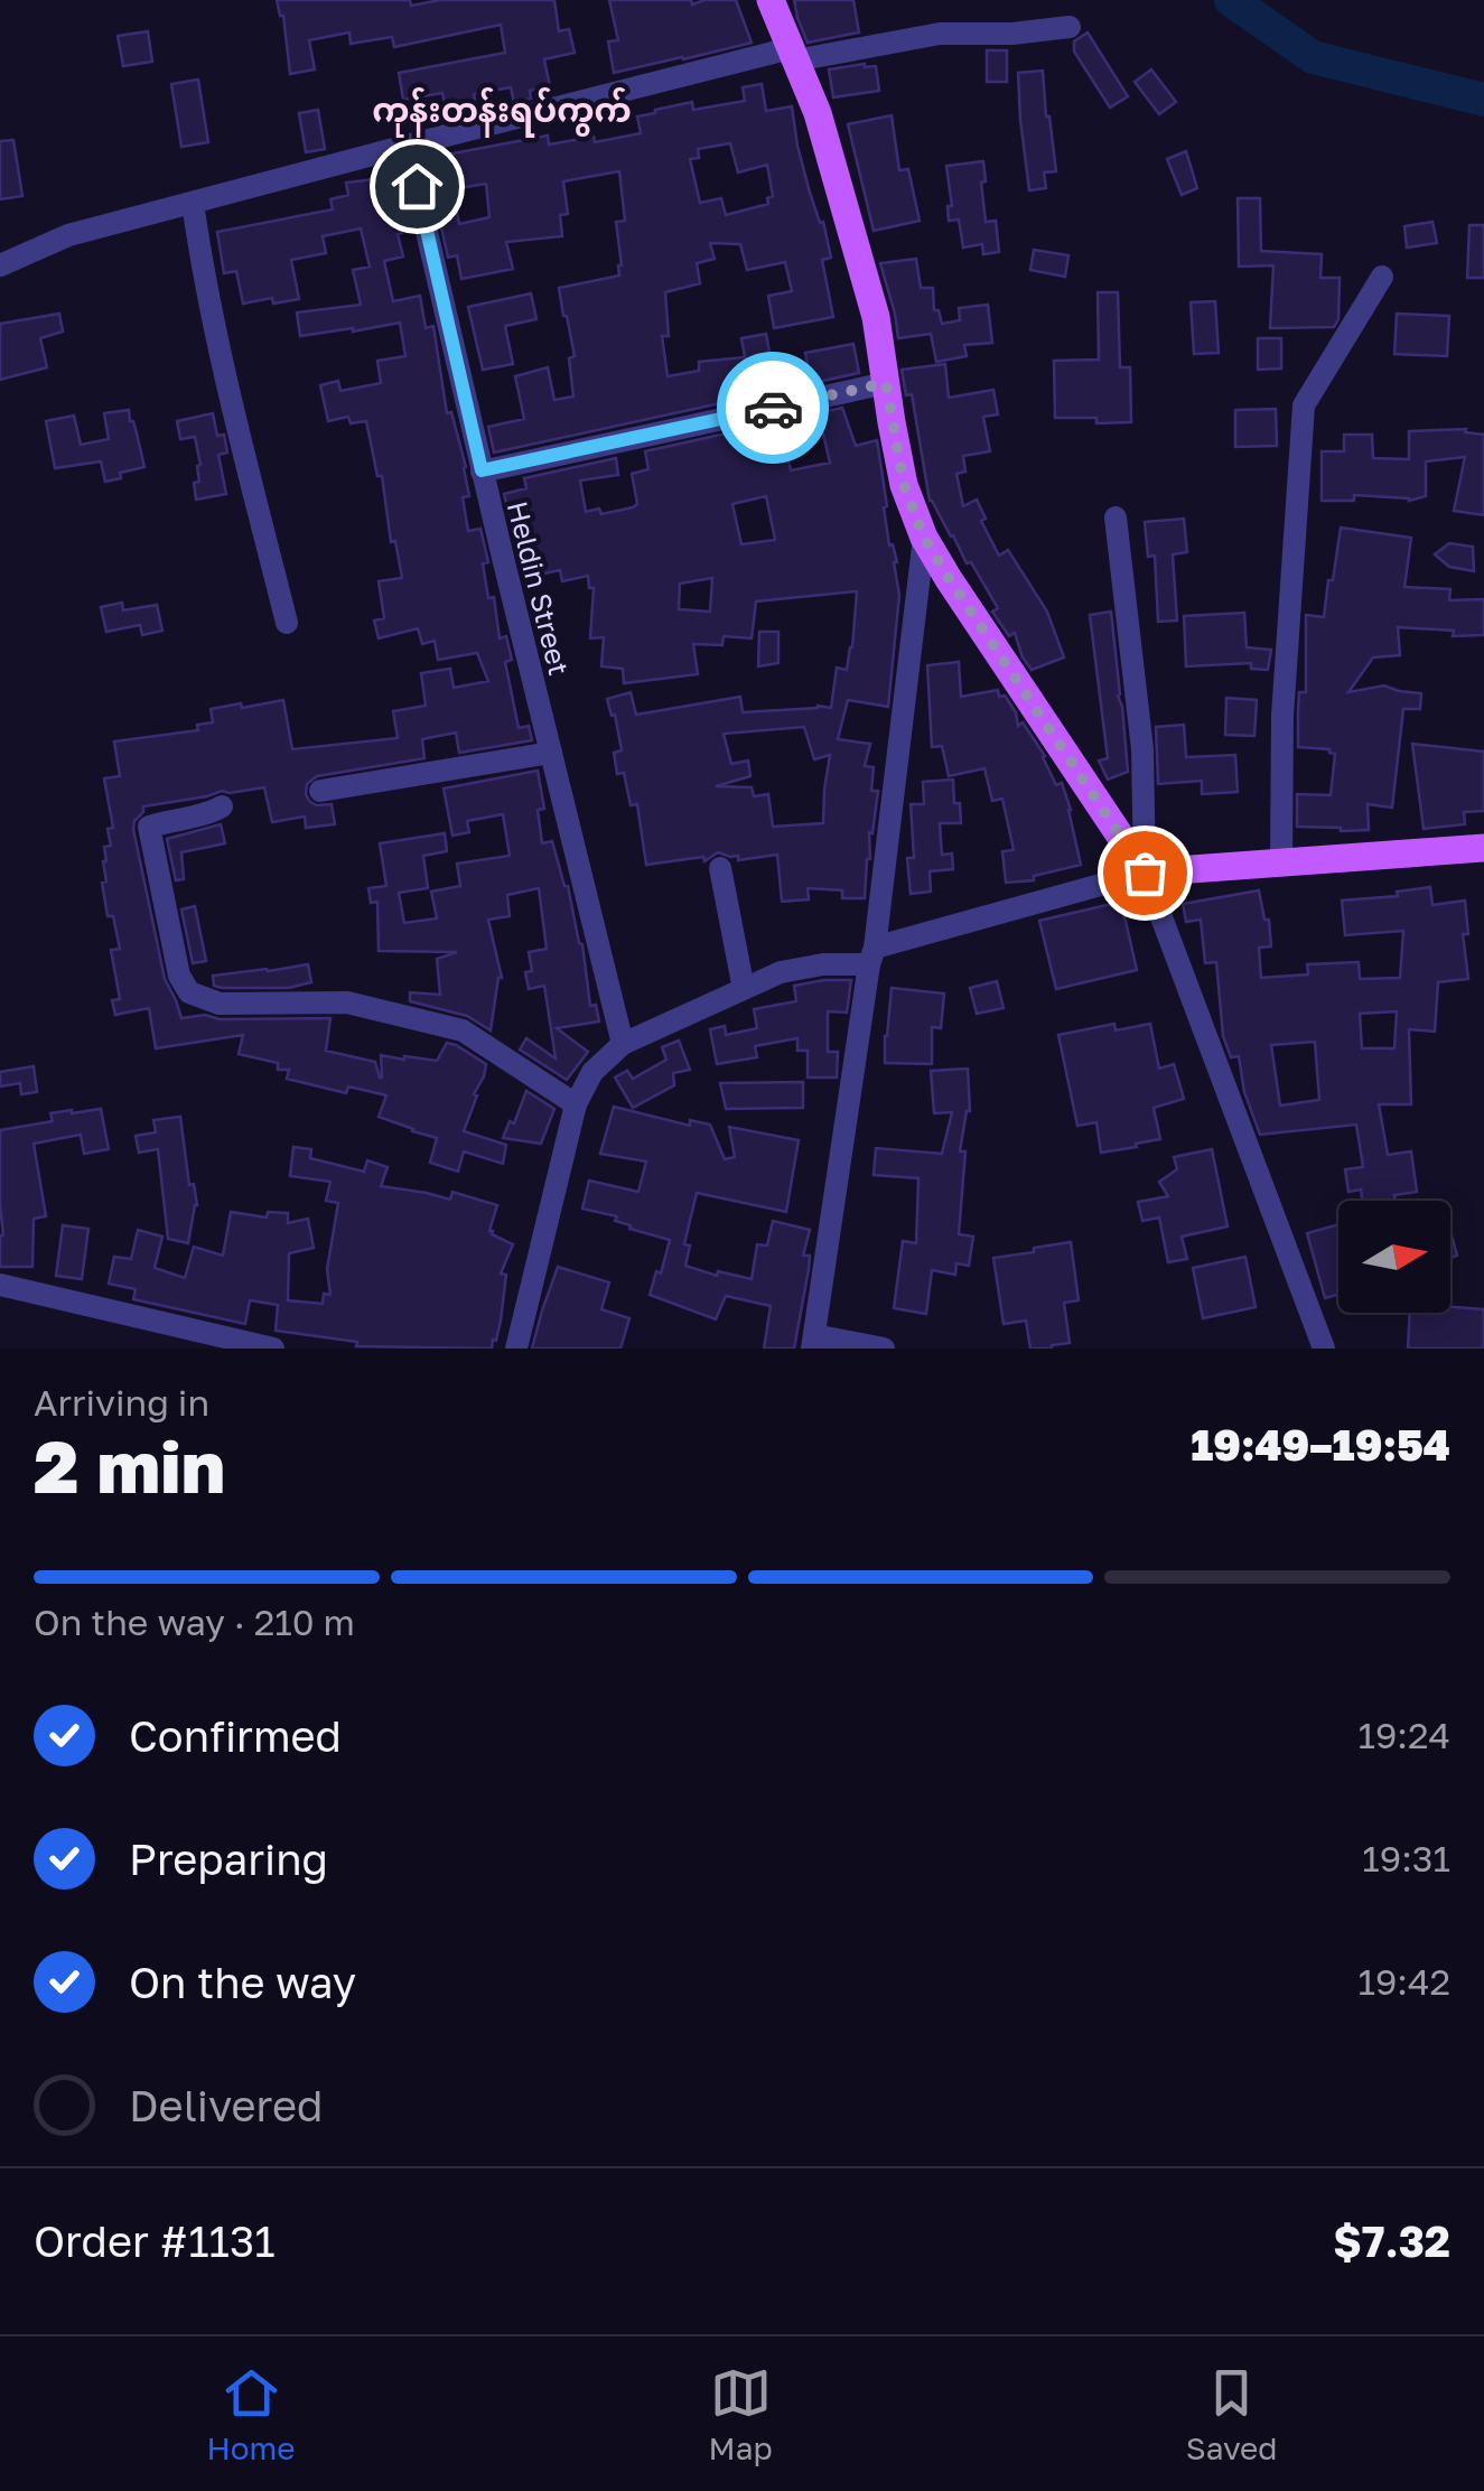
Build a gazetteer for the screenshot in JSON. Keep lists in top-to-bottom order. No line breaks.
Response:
{"streets":{"street":["Heldin Street"]},"districts":["ကုန်းတန်းရပ်ကွက်"],"north":"right","page":{"heading":["2 min","Arriving in","19:49–19:54"],"panel":["Order #1131","$7.32"],"bar":"On the way · 210 m","list":[["Confirmed","19:24"],["Preparing","19:31"],["On the way","19:42"],"Delivered"],"tabs":["Home","Map","Saved"]}}
